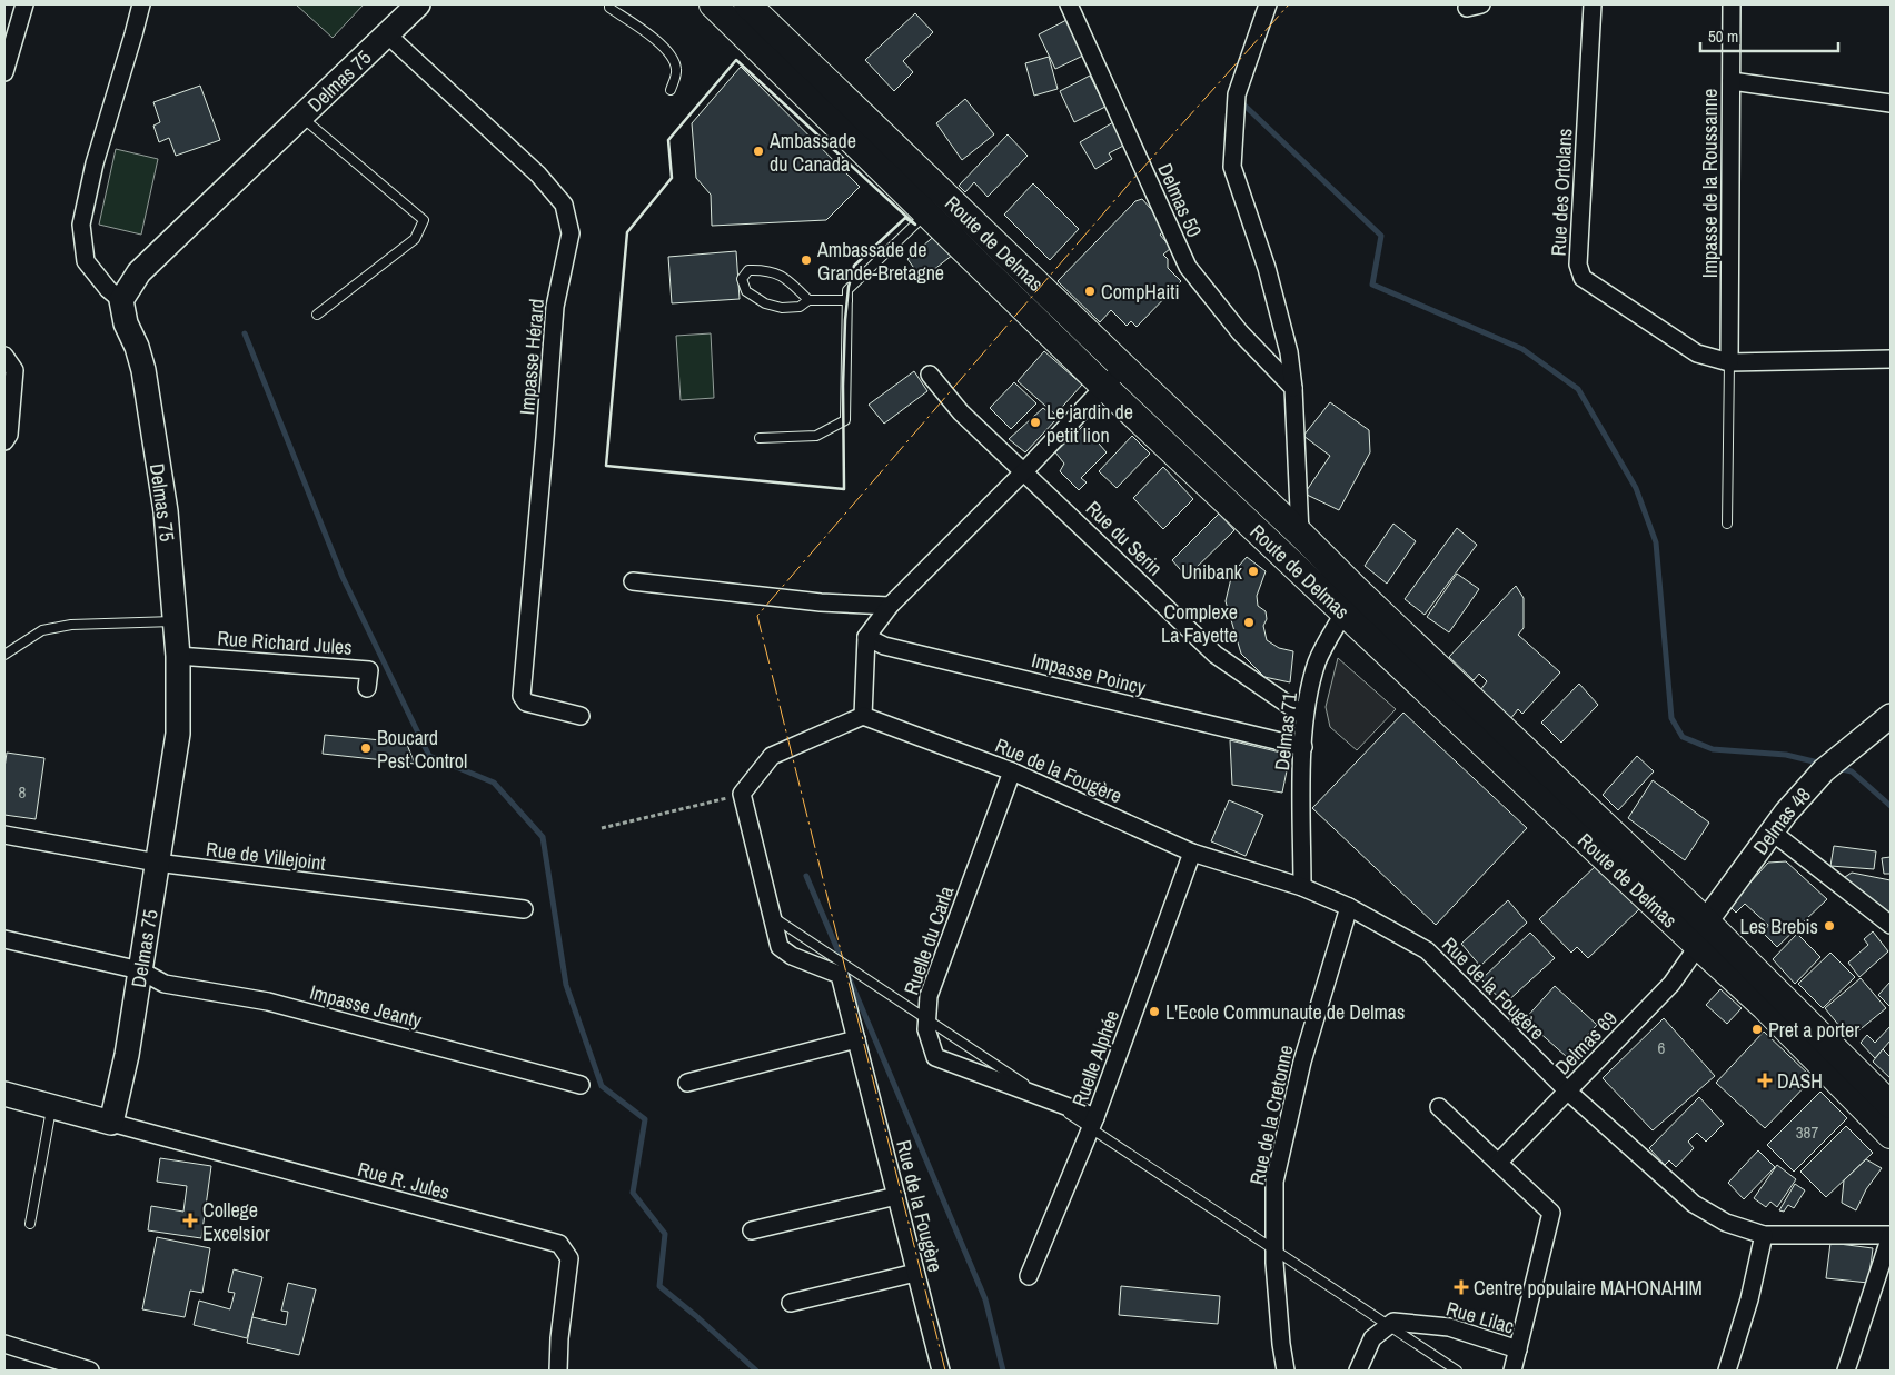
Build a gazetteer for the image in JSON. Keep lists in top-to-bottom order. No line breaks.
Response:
{"streets":{"main road":["Route de Delmas"],"street":["Delmas 75","Impasse de la Roussanne","Rue des Ortolans","Delmas 50","Impasse Hérard","Rue du Serin","Rue Richard Jules","Impasse Poincy","Delmas 71","Rue de la Fougère","Delmas 48","Rue de Villejoint","Ruelle du Carla","Impasse Jeanty","Delmas 69","Ruelle Alphée","Rue de la Cretonne","Rue R. Jules","Rue Lilac"]},"crossings":[["Delmas 75","Impasse Hérard"],["Delmas 75","Rue Richard Jules"],["Delmas 75","Rue de Villejoint"],["Delmas 75","Impasse Jeanty"],["Delmas 75","Rue R. Jules"],["Impasse de la Roussanne","Rue des Ortolans"],["Route de Delmas","Delmas 71"],["Route de Delmas","Delmas 48"],["Route de Delmas","Delmas 69"],["Rue du Serin","Delmas 71"],["Impasse Poincy","Delmas 71"],["Delmas 71","Rue de la Fougère"],["Rue de la Fougère","Ruelle du Carla"],["Rue de la Fougère","Delmas 69"],["Rue de la Fougère","Ruelle Alphée"],["Rue de la Fougère","Rue de la Cretonne"],["Delmas 48","Delmas 69"],["Ruelle du Carla","Ruelle Alphée"]],"places":{"other":["Ambassade du Canada","Ambassade de Grande-Bretagne","CompHaiti","Le jardin de petit lion","Unibank","Complexe La Fayette","Boucard Pest Control","Les Brebis","L'Ecole Communaute de Delmas","Pret a porter"],"health":["DASH","College Excelsior","Centre populaire MAHONAHIM"]},"house_numbers":["8","6","387"],"scale_bar":"50 m"}
